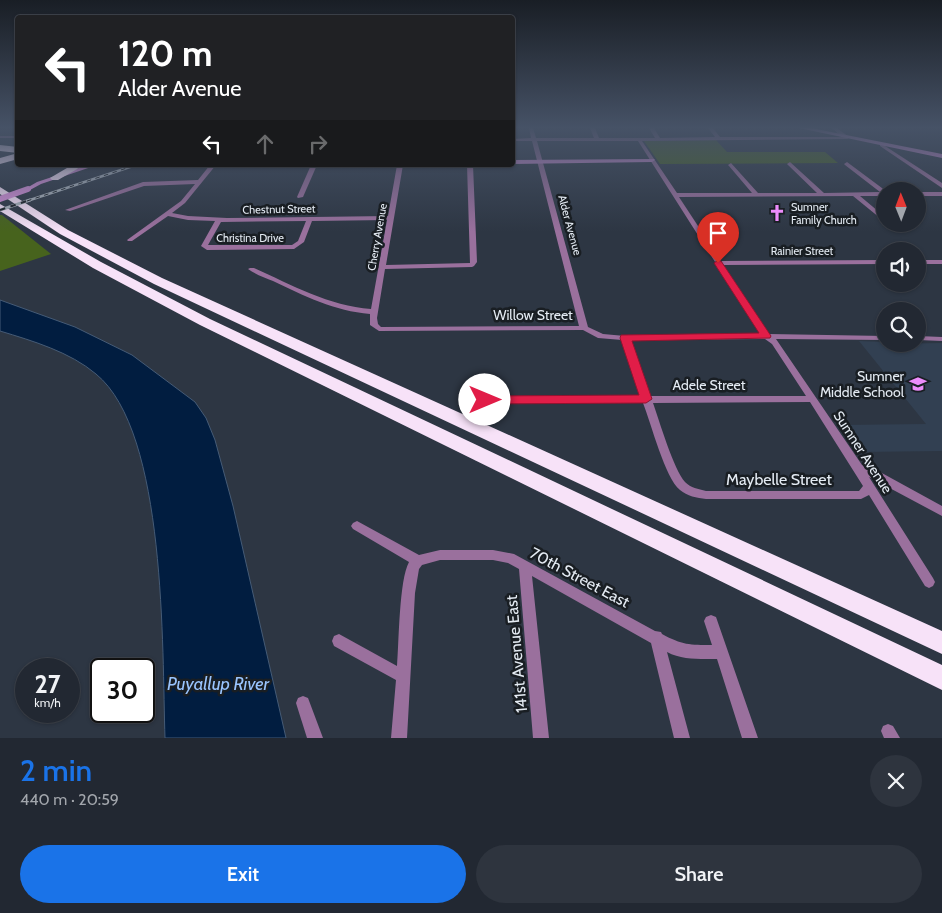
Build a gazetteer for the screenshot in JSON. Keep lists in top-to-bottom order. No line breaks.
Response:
{"streets":{"street":["Chestnut Street","Alder Avenue","Cherry Avenue","Christina Drive","Rainier Street","Willow Street","Adele Street","Sumner Avenue","Maybelle Street","70th Street East","141st Avenue East"]},"crossings":[["Chestnut Street","Cherry Avenue"],["Chestnut Street","Christina Drive"],["Alder Avenue","Willow Street"],["Cherry Avenue","Willow Street"],["Rainier Street","Sumner Avenue"],["Willow Street","Sumner Avenue"],["Adele Street","Sumner Avenue"],["Sumner Avenue","Maybelle Street"],["70th Street East","141st Avenue East"]],"water":["Puyallup River"],"places":{"church":["Sumner Family Church"],"school or university":["Sumner Middle School"]},"north":"top","page":{"turn":["120 m","Alder Avenue"],"speed":"27 km/h","limit":"30","heading":["2 min","440 m · 20:59"],"buttons":["Exit","Share"]}}
